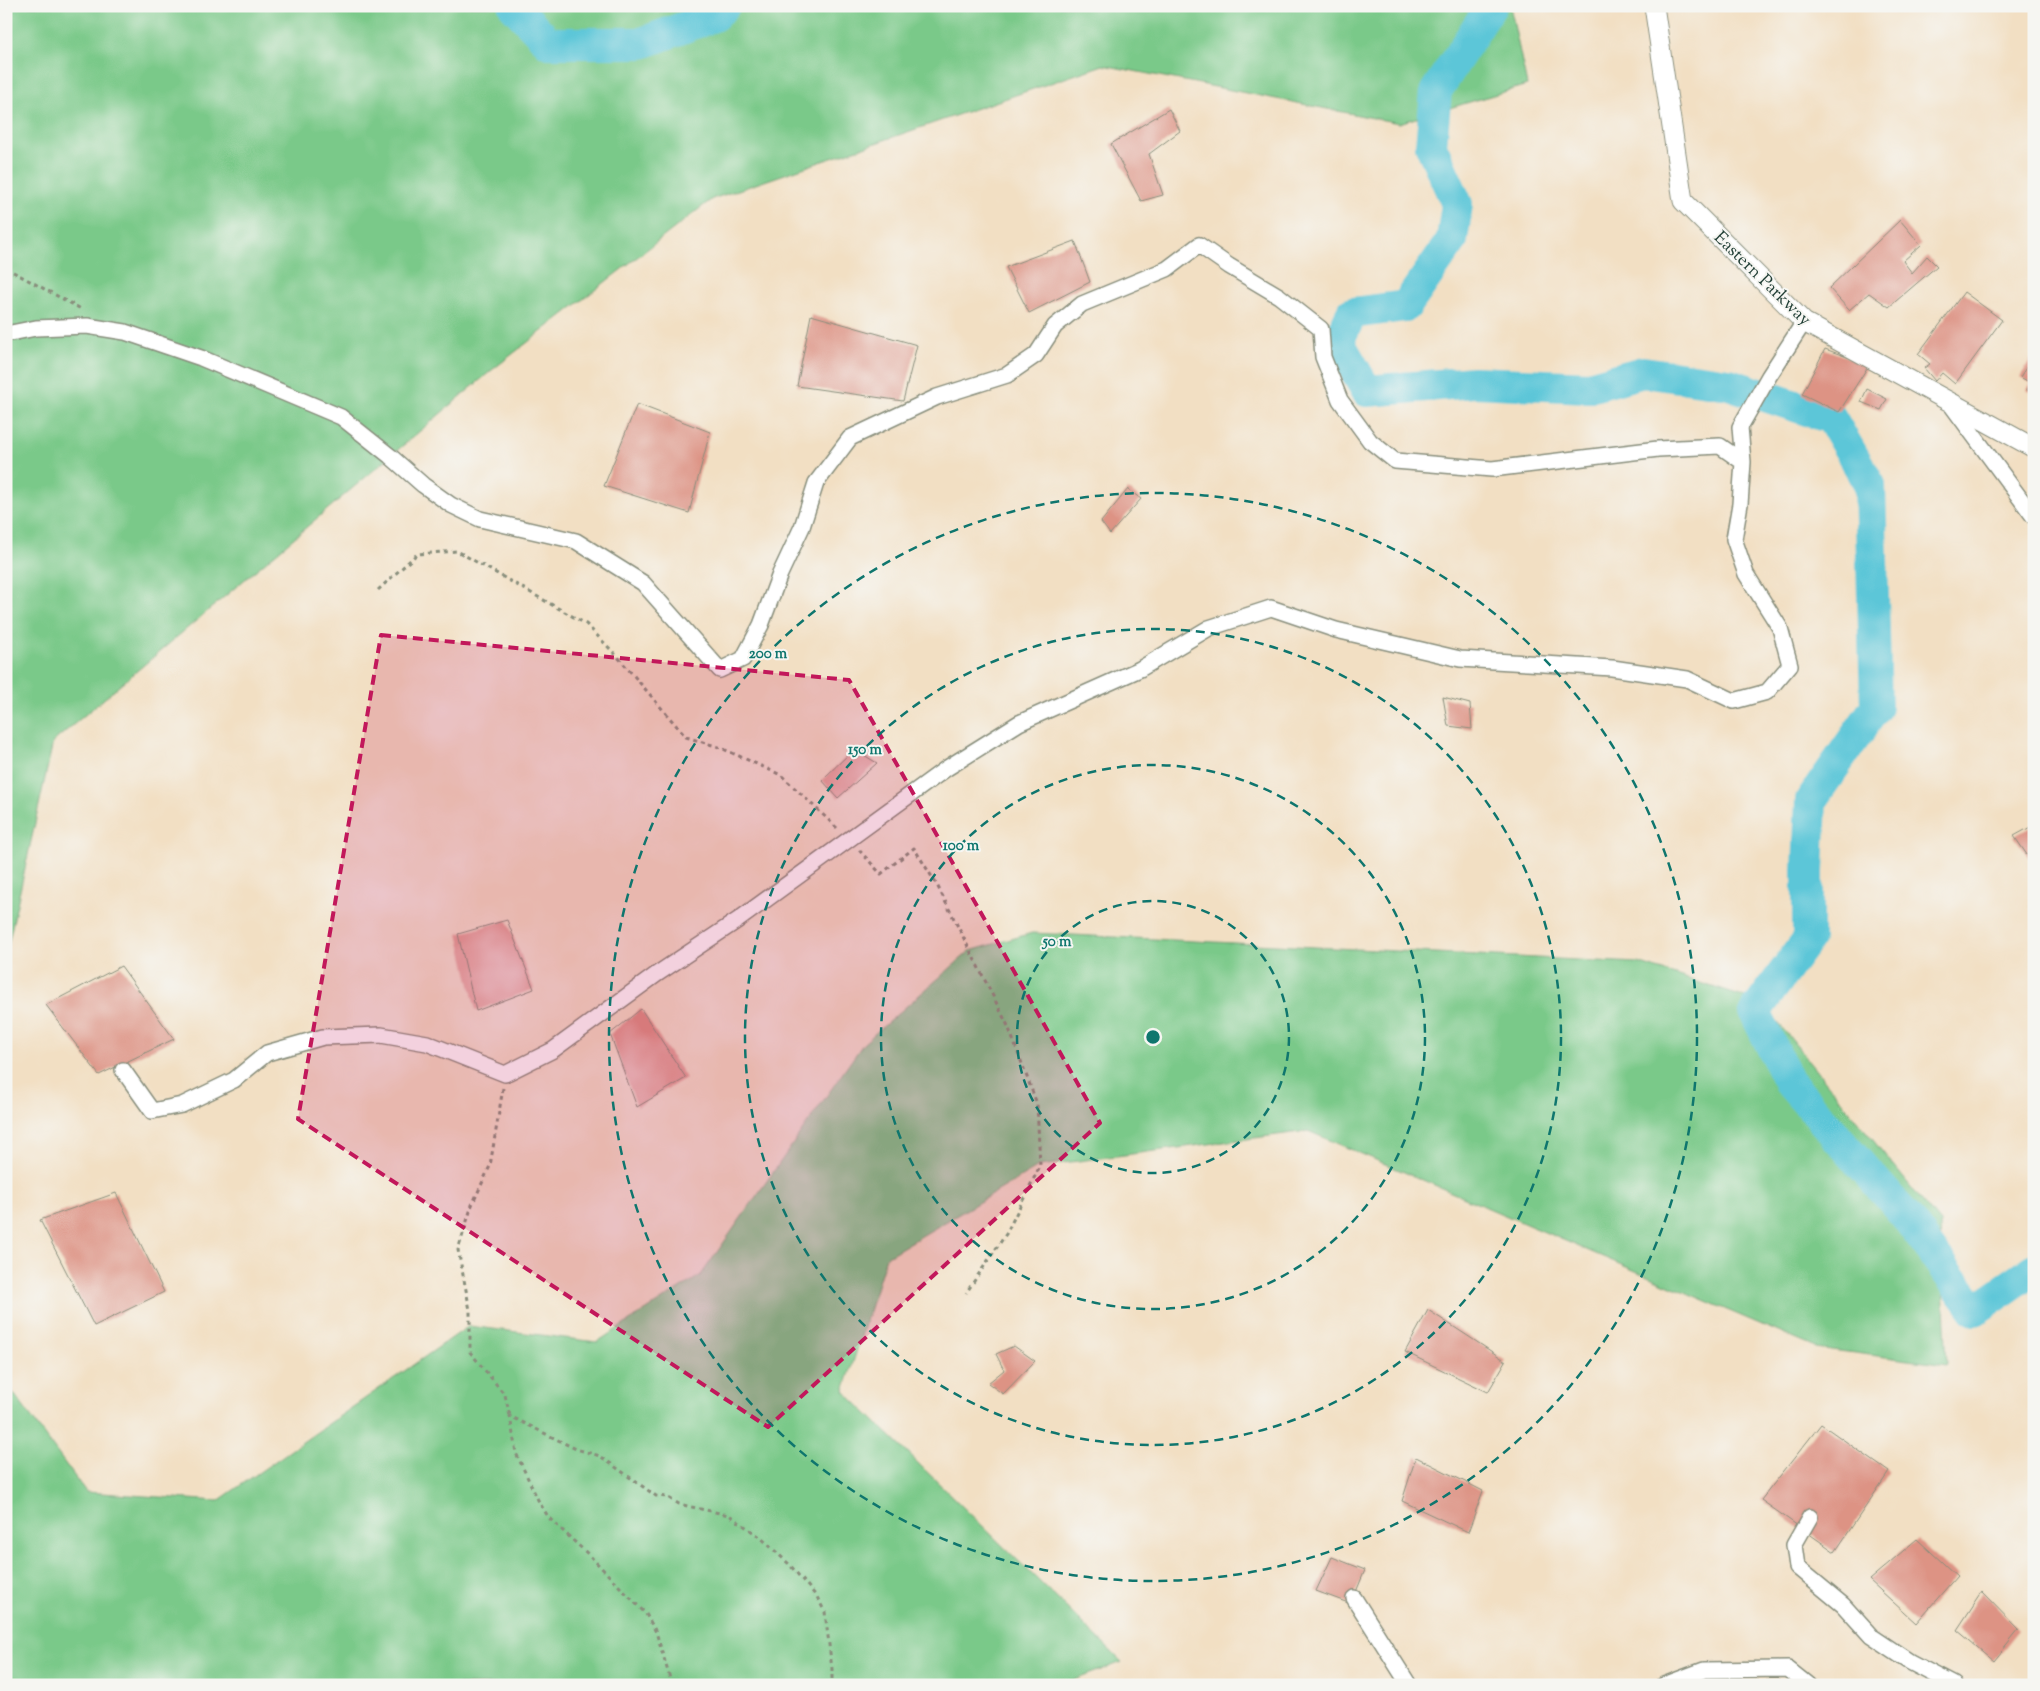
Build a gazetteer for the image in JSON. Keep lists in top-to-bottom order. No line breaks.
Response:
{"streets":{"street":["Eastern Parkway"]},"rings":["200 m","150 m","100 m","50 m"]}
